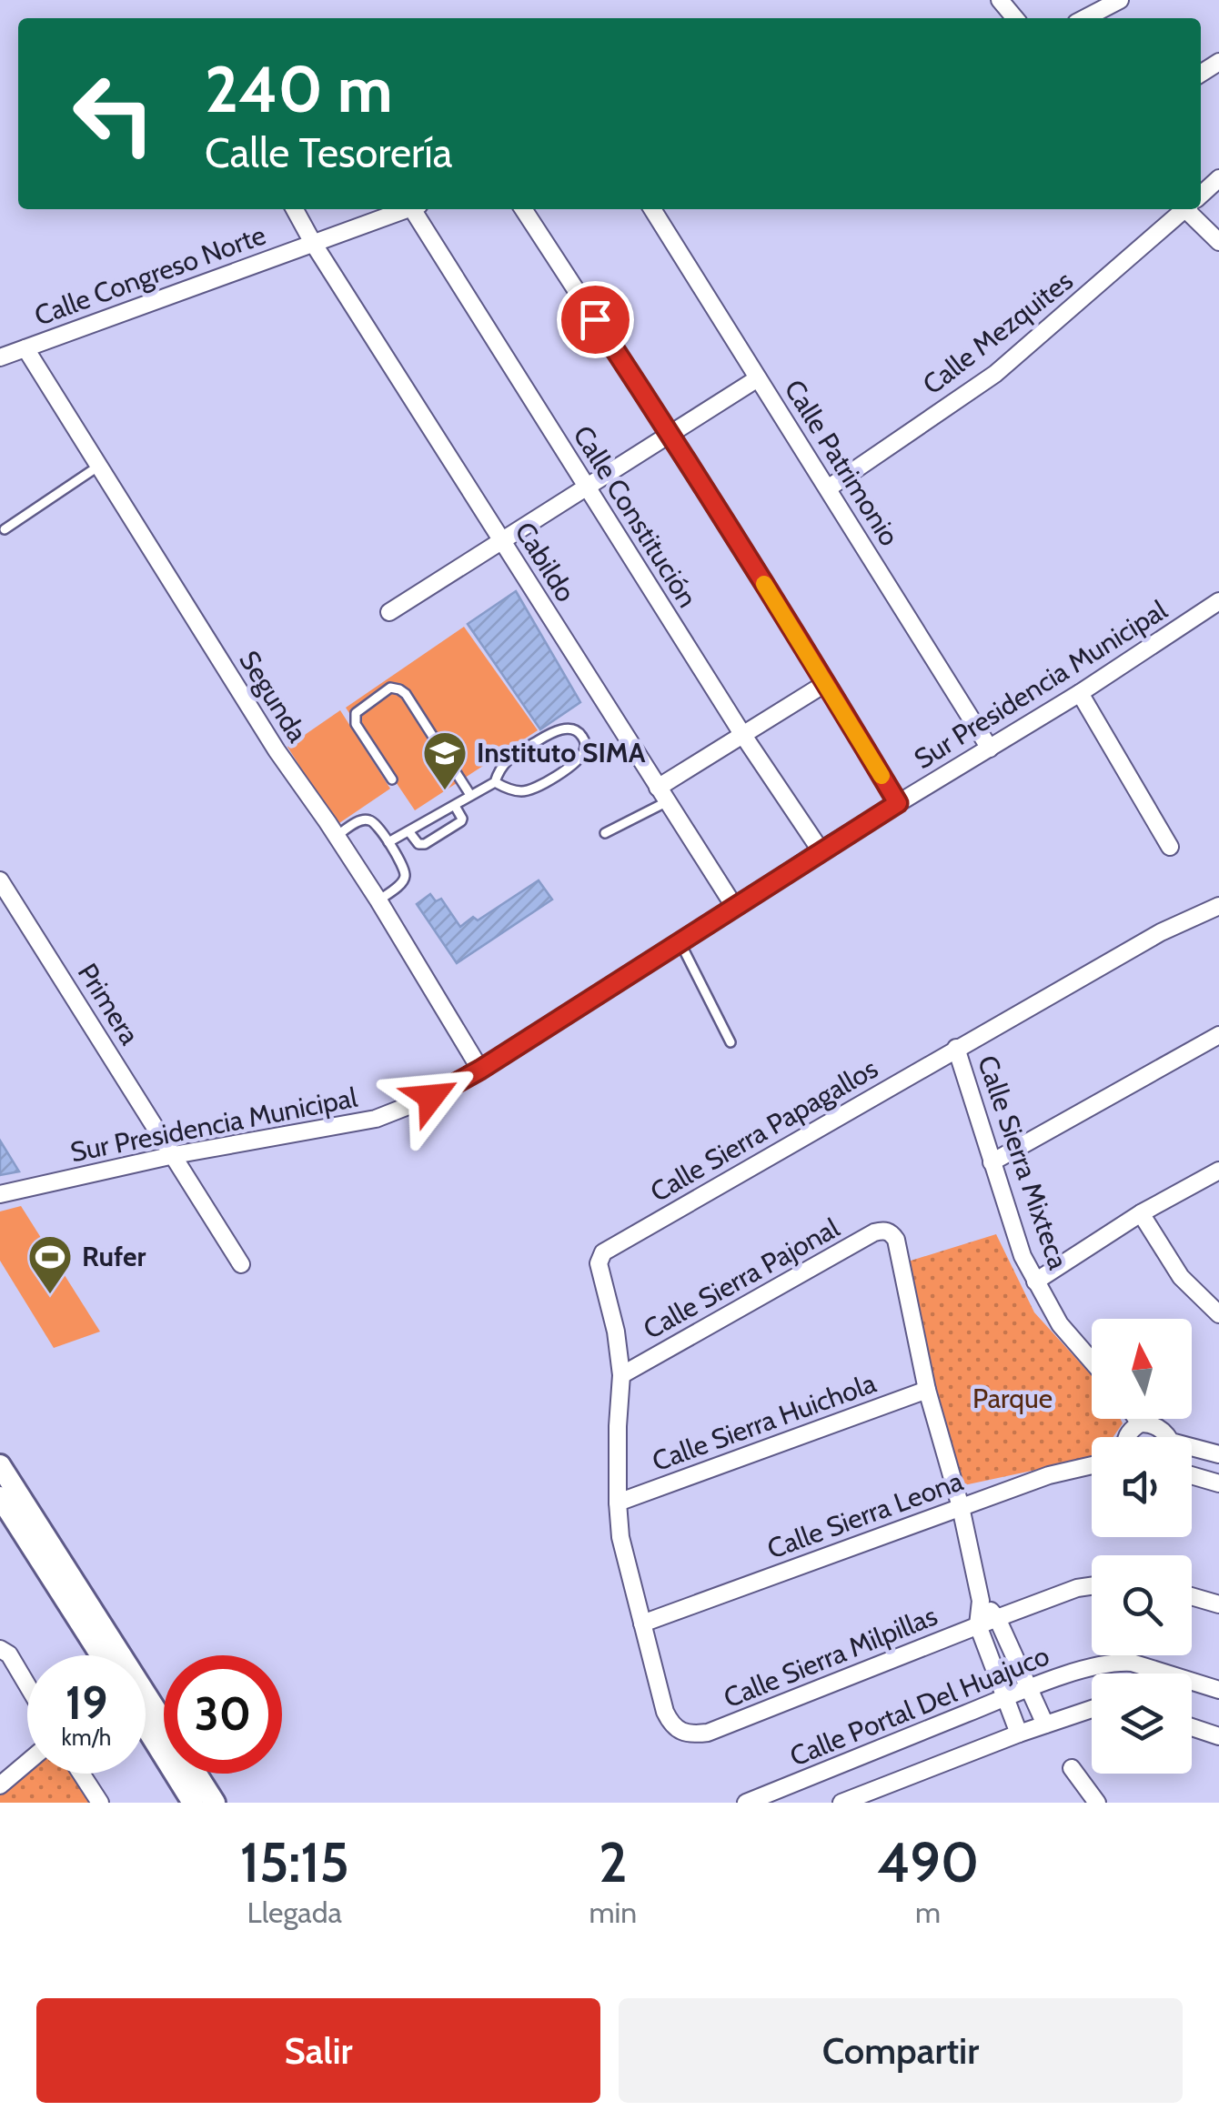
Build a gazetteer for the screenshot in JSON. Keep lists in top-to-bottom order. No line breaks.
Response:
{"streets":{"street":["Calle Congreso Norte","Calle Mezquites","Calle Patrimonio","Calle Constitución","Cabildo","Sur Presidencia Municipal","Segunda","Primera","Calle Sierra Papagallos","Calle Sierra Mixteca","Calle Sierra Pajonal","Calle Sierra Huichola","Calle Sierra Leona","Calle Sierra Milpillas","Calle Portal Del Huajuco"]},"crossings":[["Calle Congreso Norte","Cabildo"],["Calle Congreso Norte","Segunda"],["Calle Mezquites","Calle Patrimonio"],["Calle Patrimonio","Sur Presidencia Municipal"],["Calle Constitución","Sur Presidencia Municipal"],["Cabildo","Sur Presidencia Municipal"],["Sur Presidencia Municipal","Segunda"],["Sur Presidencia Municipal","Primera"],["Calle Sierra Papagallos","Calle Sierra Mixteca"],["Calle Sierra Papagallos","Calle Sierra Pajonal"],["Calle Sierra Pajonal","Calle Sierra Huichola"],["Calle Sierra Leona","Calle Sierra Milpillas"]],"parks":["Parque"],"places":{"school or university":["Instituto SIMA"],"sports":["Rufer"]},"north":"top","page":{"turn":["240 m","Calle Tesorería"],"speed":"19 km/h","limit":"30","eta":["15:15","Llegada","2","min","490","m"],"buttons":["Salir","Compartir"]}}
